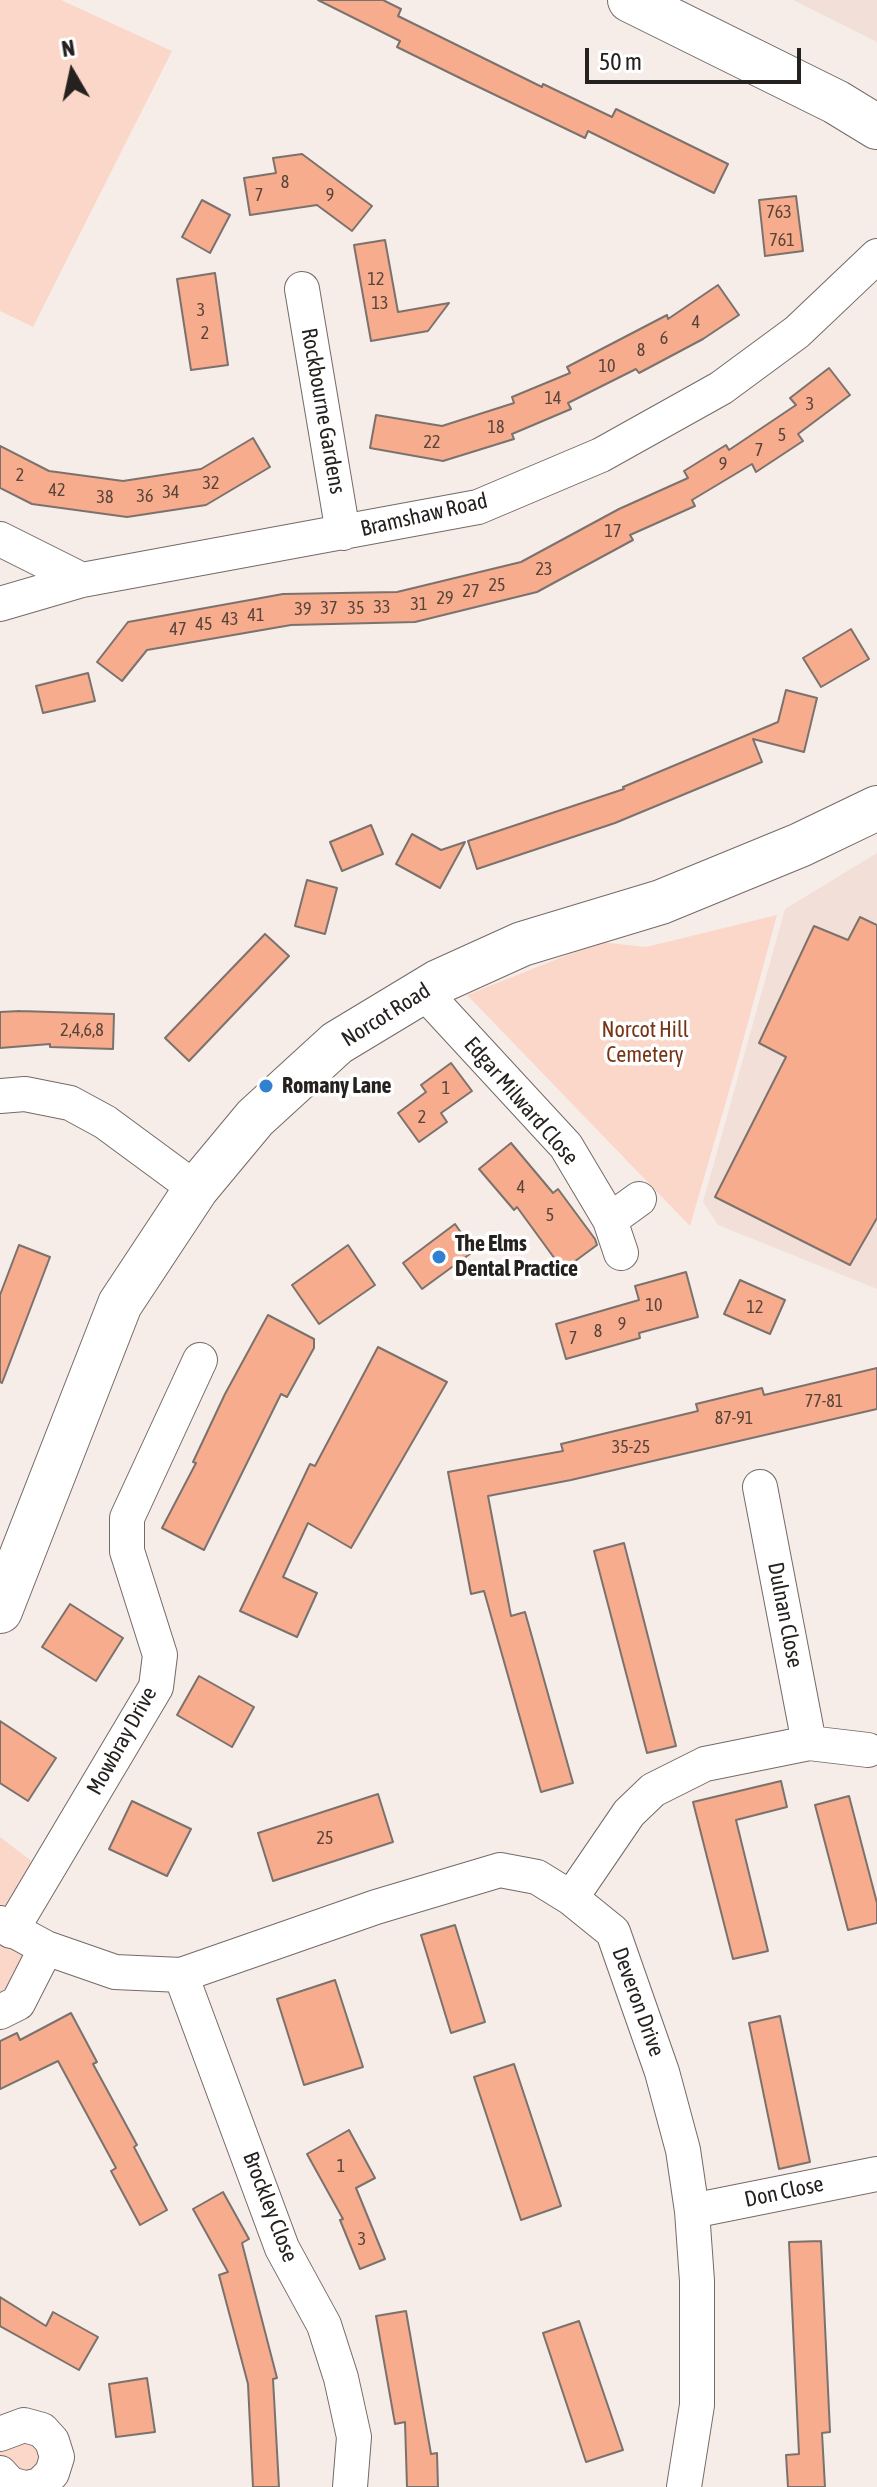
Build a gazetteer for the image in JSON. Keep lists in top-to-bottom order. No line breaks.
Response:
{"streets":{"street":["Rockbourne Gardens","Bramshaw Road","Norcot Road","Edgar Milward Close","Dulnan Close","Mowbray Drive","Deveron Drive","Don Close","Brockley Close"]},"crossings":[["Rockbourne Gardens","Bramshaw Road"],["Norcot Road","Edgar Milward Close"],["Mowbray Drive","Deveron Drive"],["Deveron Drive","Don Close"],["Deveron Drive","Brockley Close"]],"parks":["Norcot Hill Cemetery"],"places":["Romany Lane","The Elms Dental Practice"],"house_numbers":["8","7","9","763","761","12","13","3","4","2","6","8","10","14","3","18","5","22","7","9","2","32","42","34","36","38","17","23","25","27","29","31","33","37","35","39","41","43","45","47","2,4,6,8","1","2","4","5","10","12","9","8","7","77-81","87-91","35-25","25","1","3"],"scale_bar":"50 m","north":"top"}
